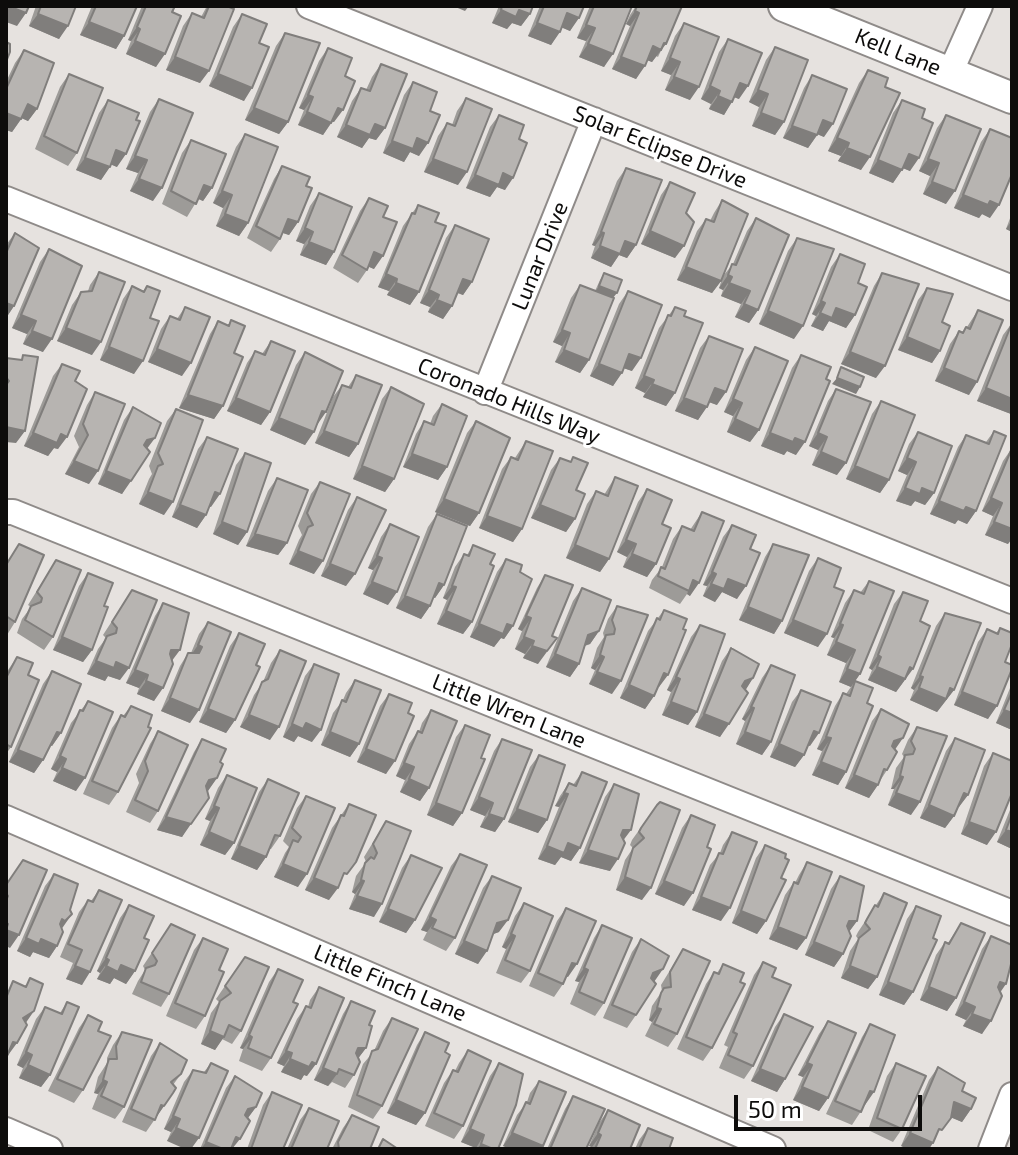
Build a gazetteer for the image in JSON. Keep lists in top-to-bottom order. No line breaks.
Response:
{"streets":{"street":["Kell Lane","Solar Eclipse Drive","Lunar Drive","Coronado Hills Way","Little Wren Lane","Little Finch Lane"]},"crossings":[["Solar Eclipse Drive","Lunar Drive"],["Lunar Drive","Coronado Hills Way"]],"scale_bar":"50 m"}
